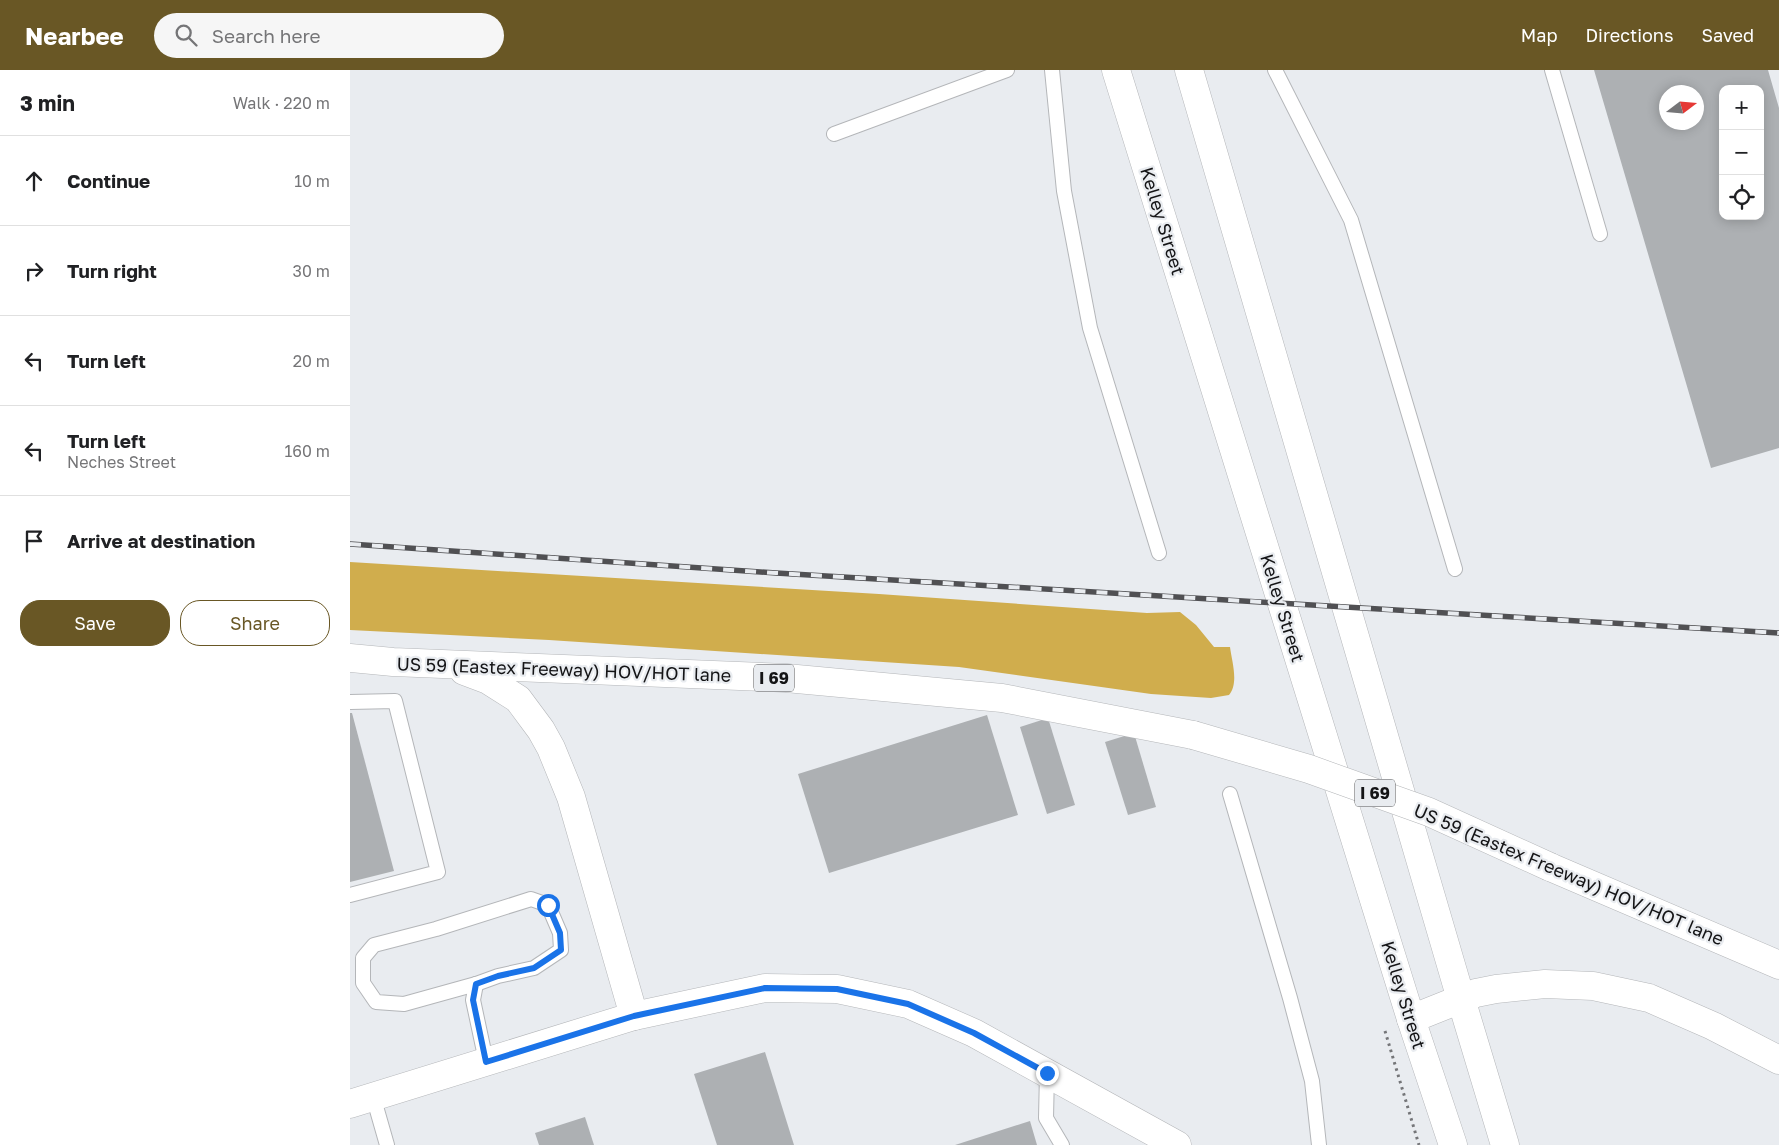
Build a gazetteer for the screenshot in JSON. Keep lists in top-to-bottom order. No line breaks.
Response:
{"streets":{"main road":["Kelley Street","US 59 (Eastex Freeway) HOV/HOT lane","I 69"]},"north":"right","page":{"header":"Nearbee","search":"Search here","nav":["Map","Directions","Saved"],"heading":["3 min","Walk · 220 m"],"map_buttons":["+","−"],"list":[["Continue","10 m"],["Turn right","30 m"],["Turn left","20 m"],["Turn left","Neches Street","160 m"],"Arrive at destination"],"buttons":["Save","Share"]}}
